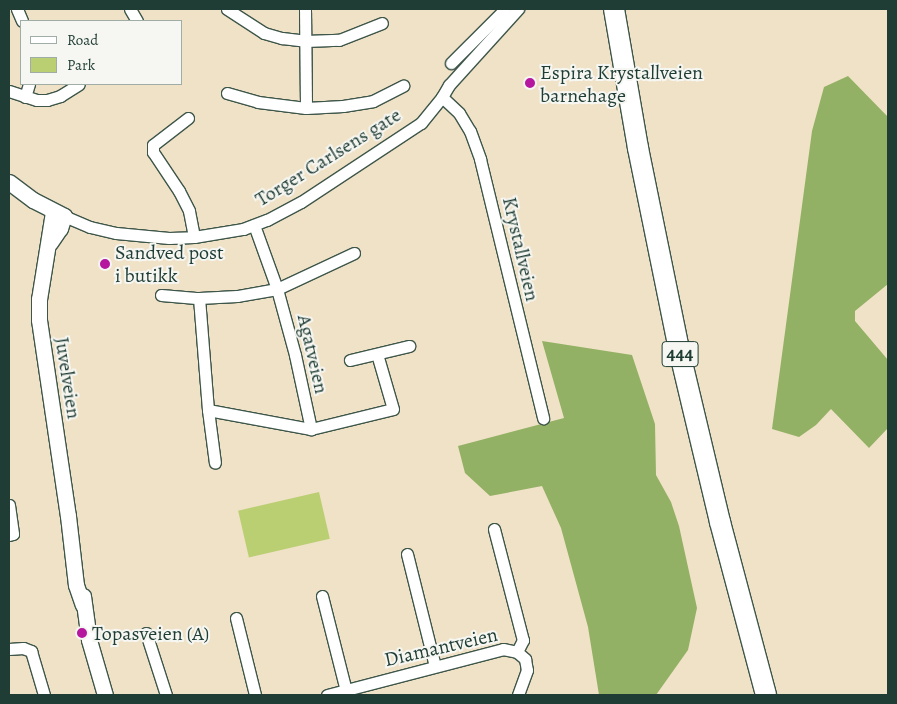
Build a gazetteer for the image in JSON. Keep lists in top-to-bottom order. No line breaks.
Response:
{"streets":{"highway":["444"],"street":["Torger Carlsens gate","Krystallveien","Agatveien","Juvelveien","Diamantveien"]},"crossings":[["Torger Carlsens gate","Krystallveien"],["Torger Carlsens gate","Agatveien"],["Torger Carlsens gate","Juvelveien"]],"places":["Espira Krystallveien barnehage","Sandved post i butikk","Topasveien (A)"],"legend":["Road","Park"]}
